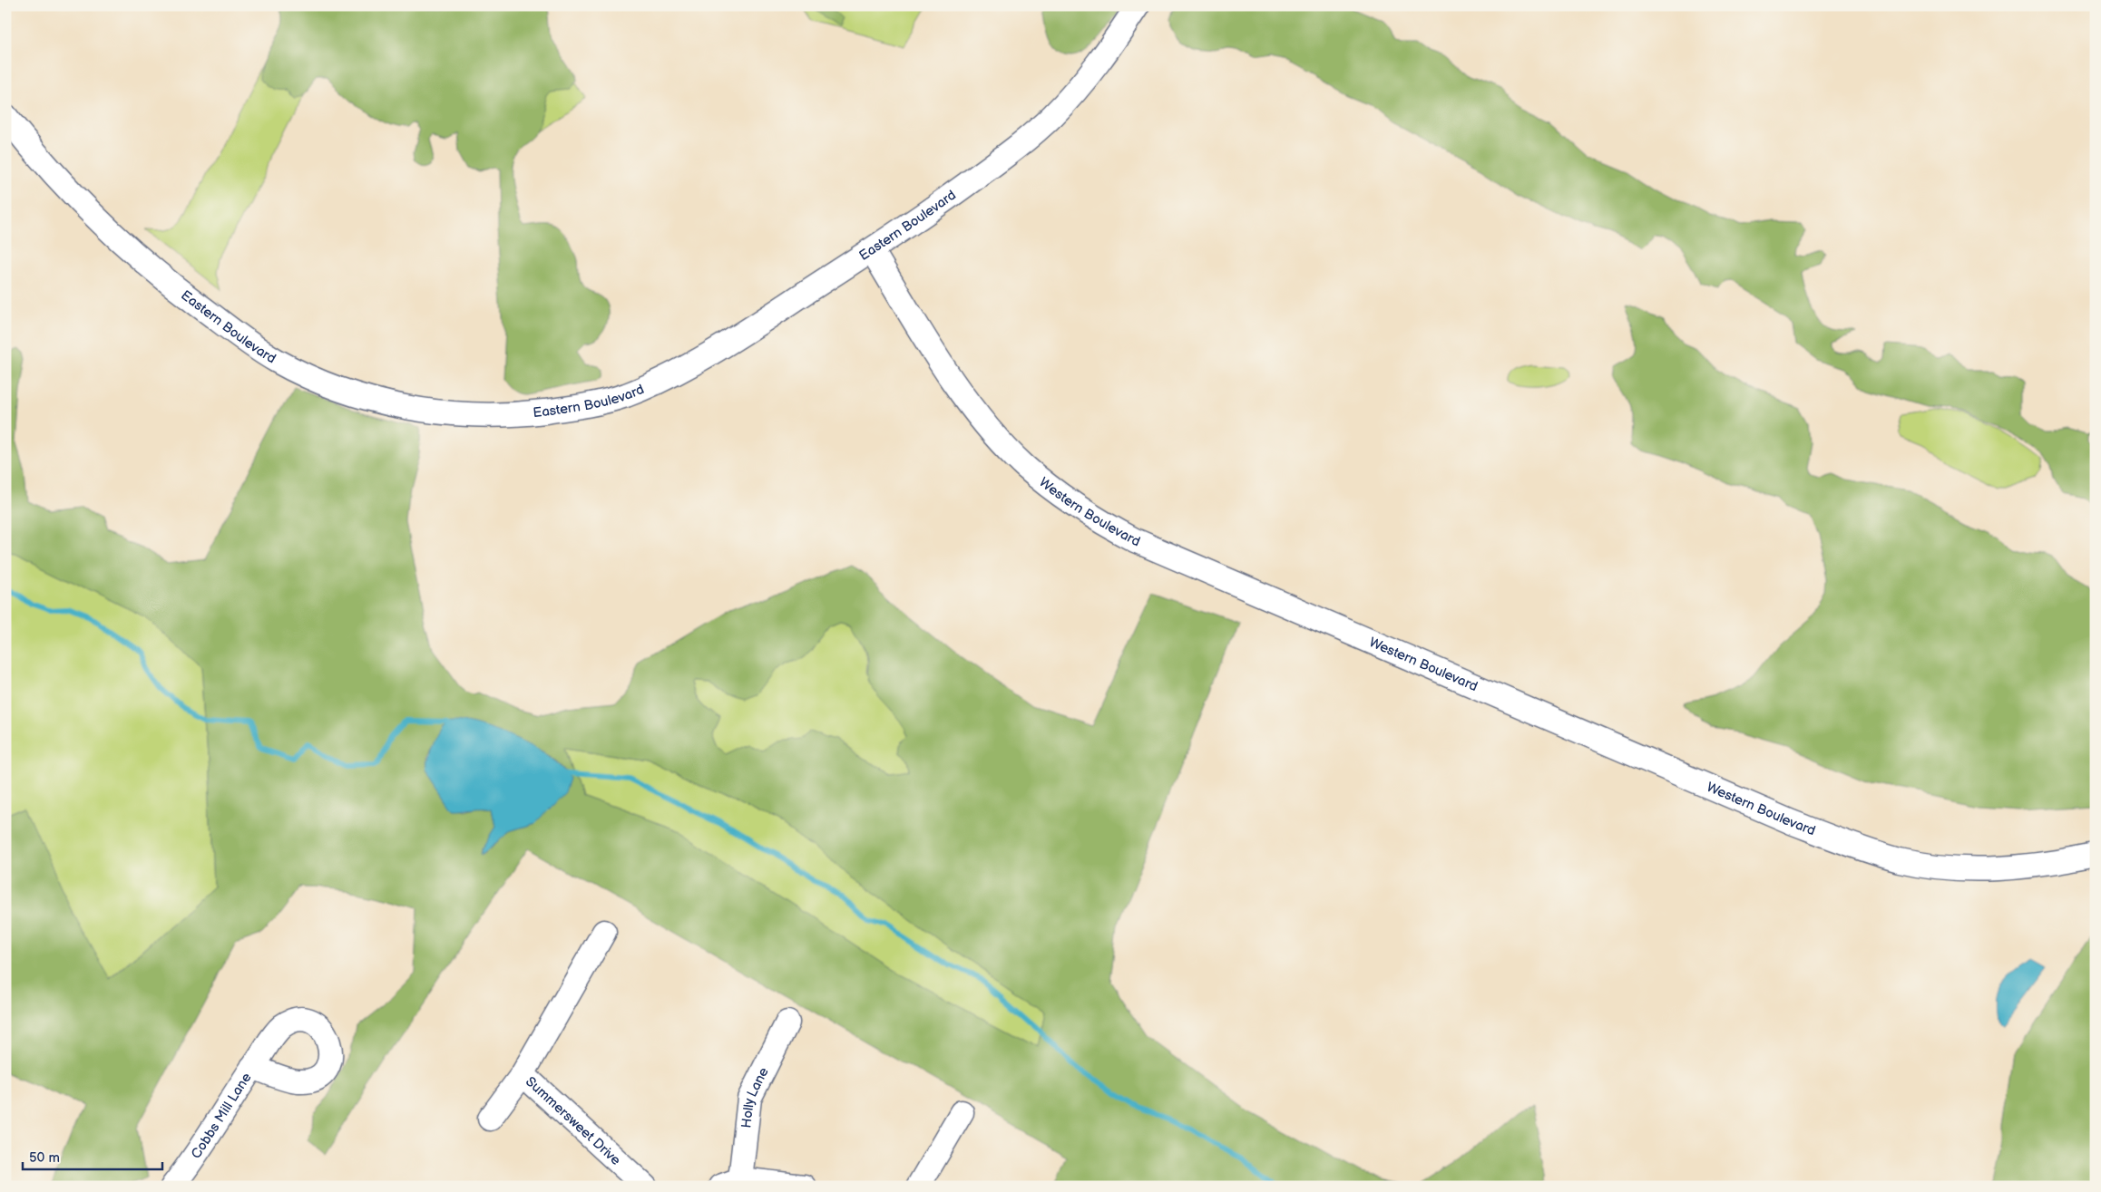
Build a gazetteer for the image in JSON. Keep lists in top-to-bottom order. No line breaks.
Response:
{"streets":{"street":["Eastern Boulevard","Western Boulevard","Holly Lane","Cobbs Mill Lane","Summersweet Drive"]},"crossings":[["Eastern Boulevard","Western Boulevard"]],"scale_bar":"50 m"}
